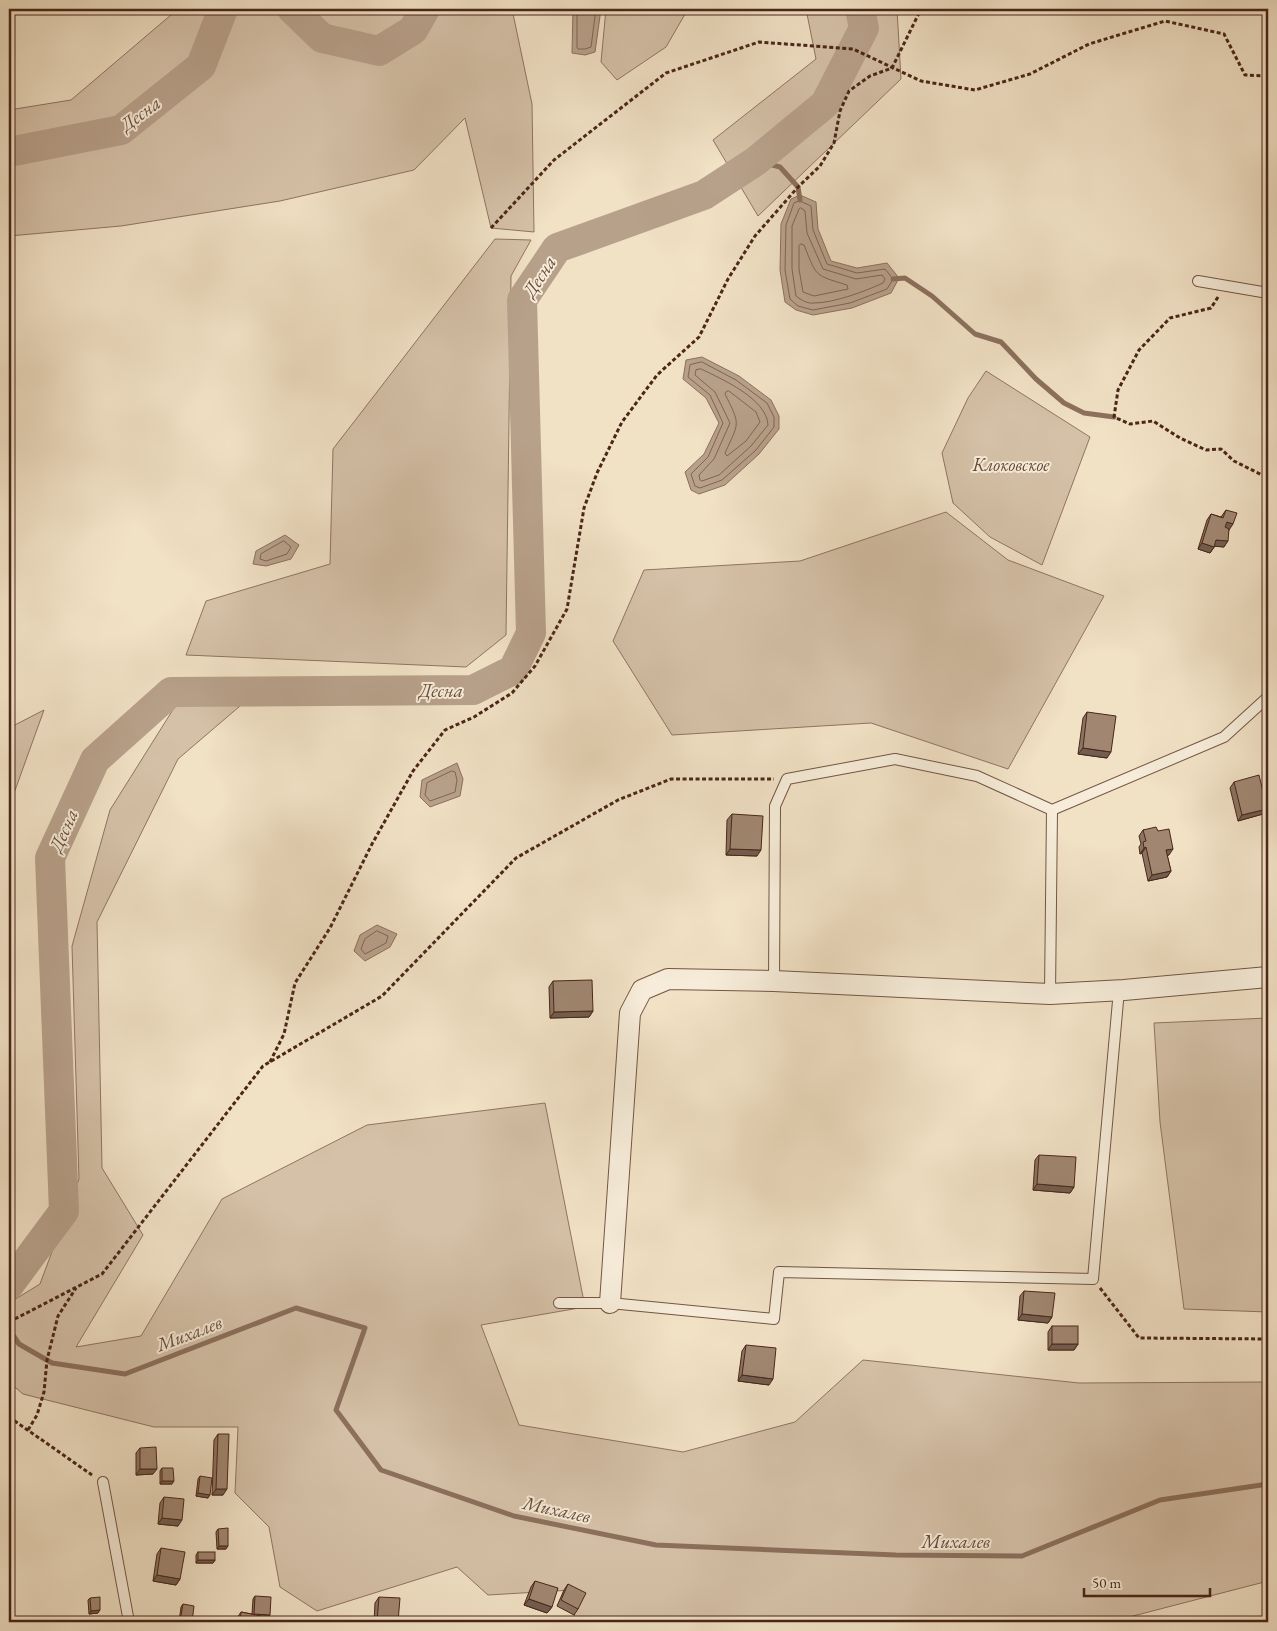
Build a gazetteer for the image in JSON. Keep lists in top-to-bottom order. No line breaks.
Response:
{"water":["Десна","Михалев"],"parks":["Клоковское"],"scale_bar":"50 m"}
